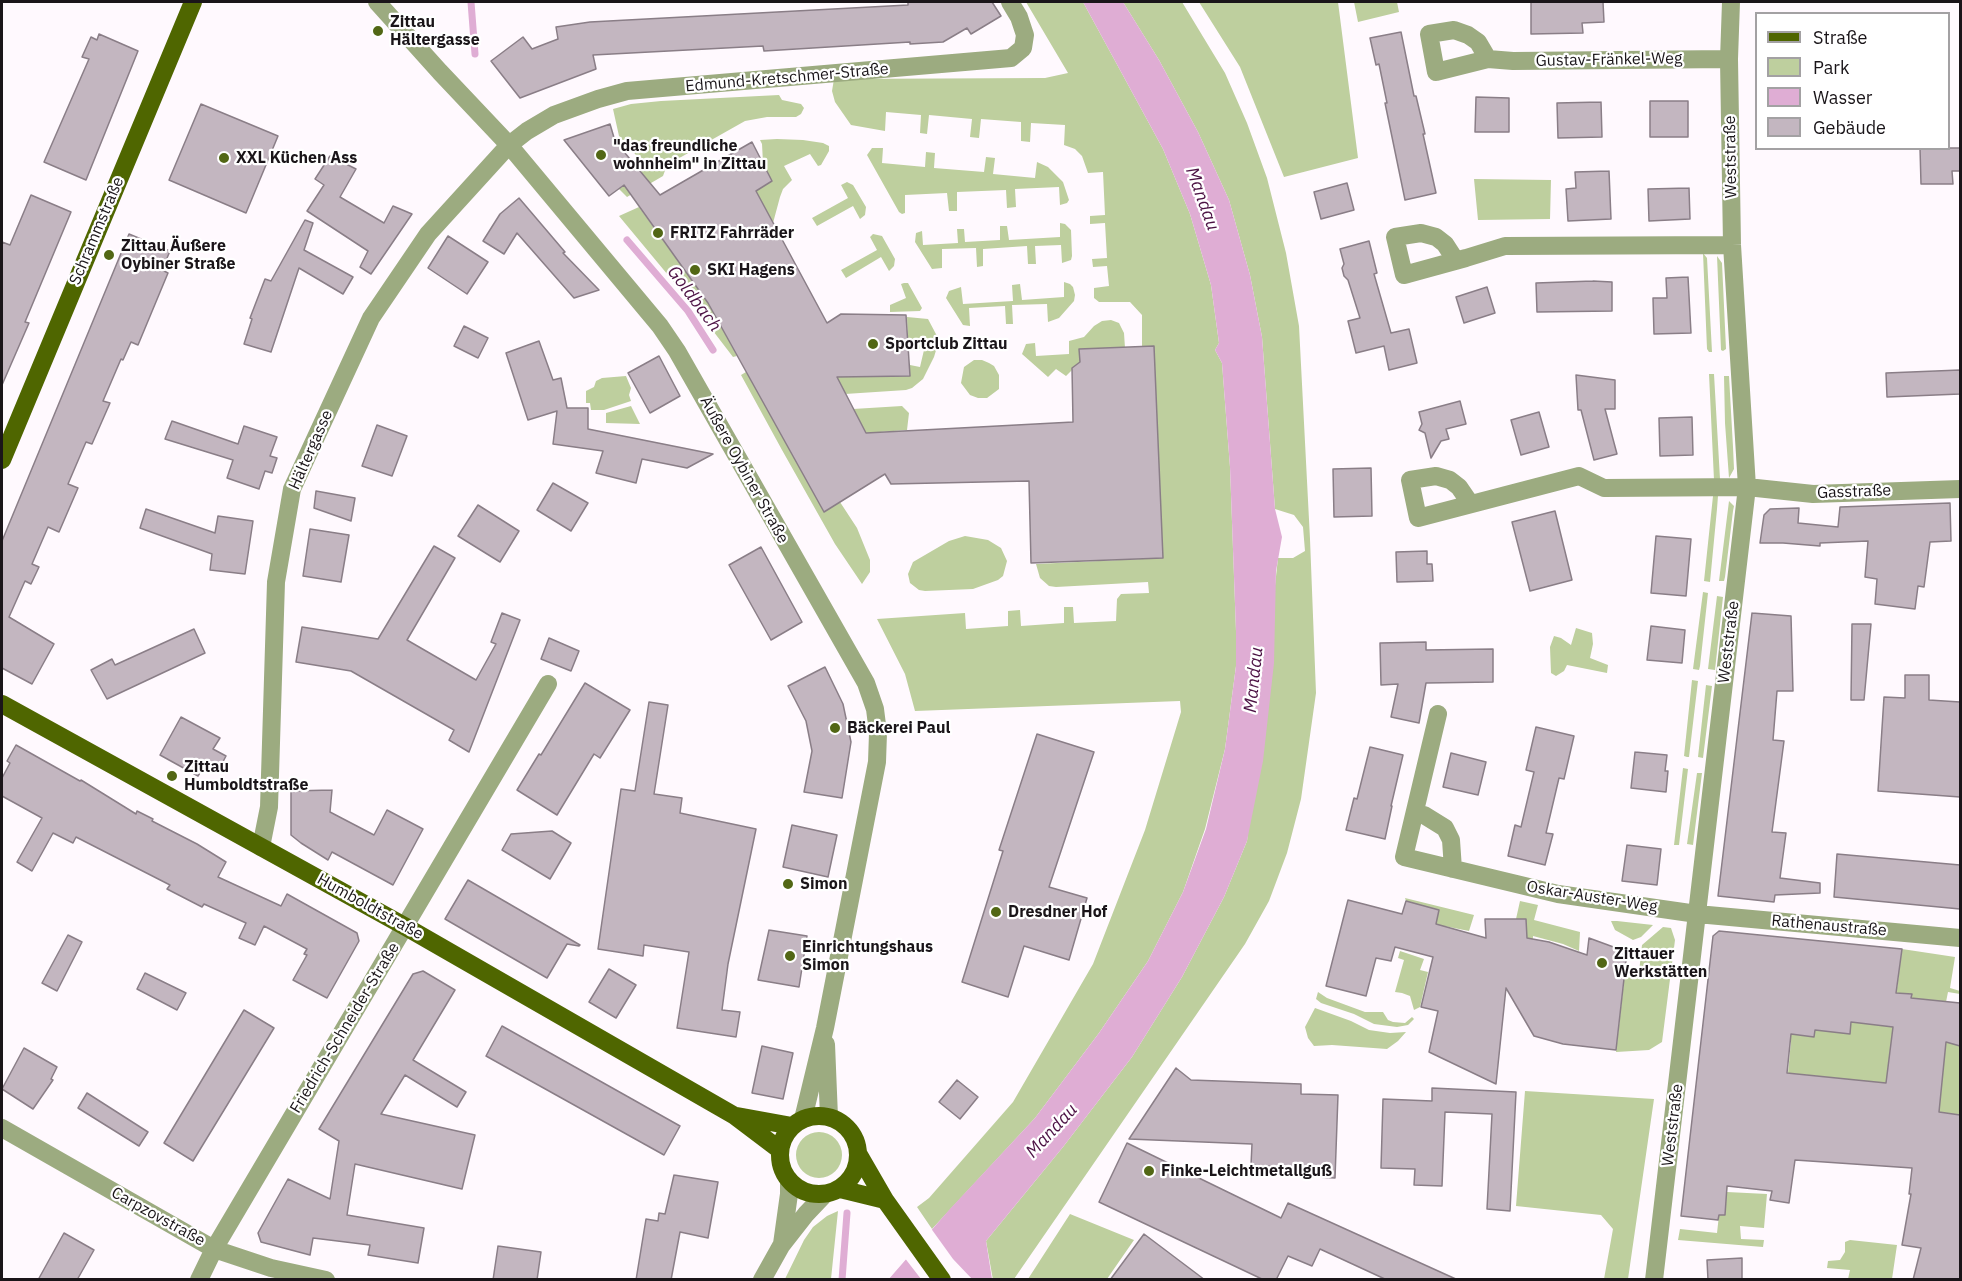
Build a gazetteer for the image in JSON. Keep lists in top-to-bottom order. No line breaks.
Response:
{"streets":{"main road":["Schrammstraße","Humboldtstraße"],"street":["Gustav-Fränkel-Weg","Edmund-Kretschmer-Straße","Weststraße","Hältergasse","Äußere Oybiner Straße","Gasstraße","Oskar-Auster-Weg","Rathenaustraße","Friedrich-Schneider-Straße","Carpzovstraße"]},"crossings":[["Gustav-Fränkel-Weg","Weststraße"],["Edmund-Kretschmer-Straße","Hältergasse"],["Edmund-Kretschmer-Straße","Äußere Oybiner Straße"],["Weststraße","Gasstraße"],["Weststraße","Oskar-Auster-Weg"],["Weststraße","Rathenaustraße"],["Hältergasse","Äußere Oybiner Straße"],["Hältergasse","Humboldtstraße"],["Äußere Oybiner Straße","Humboldtstraße"],["Oskar-Auster-Weg","Rathenaustraße"],["Humboldtstraße","Friedrich-Schneider-Straße"],["Friedrich-Schneider-Straße","Carpzovstraße"]],"water":["Mandau","Goldbach"],"places":["Zittau Hältergasse","\"das freundliche wohnheim\" in Zittau","XXL Küchen Ass","FRITZ Fahrräder","Zittau Äußere Oybiner Straße","SKI Hagens","Sportclub Zittau","Bäckerei Paul","Zittau Humboldtstraße","Simon","Dresdner Hof","Einrichtungshaus Simon","Zittauer Werkstätten","Finke-Leichtmetallguß"],"legend":["Straße","Park","Wasser","Gebäude"]}
